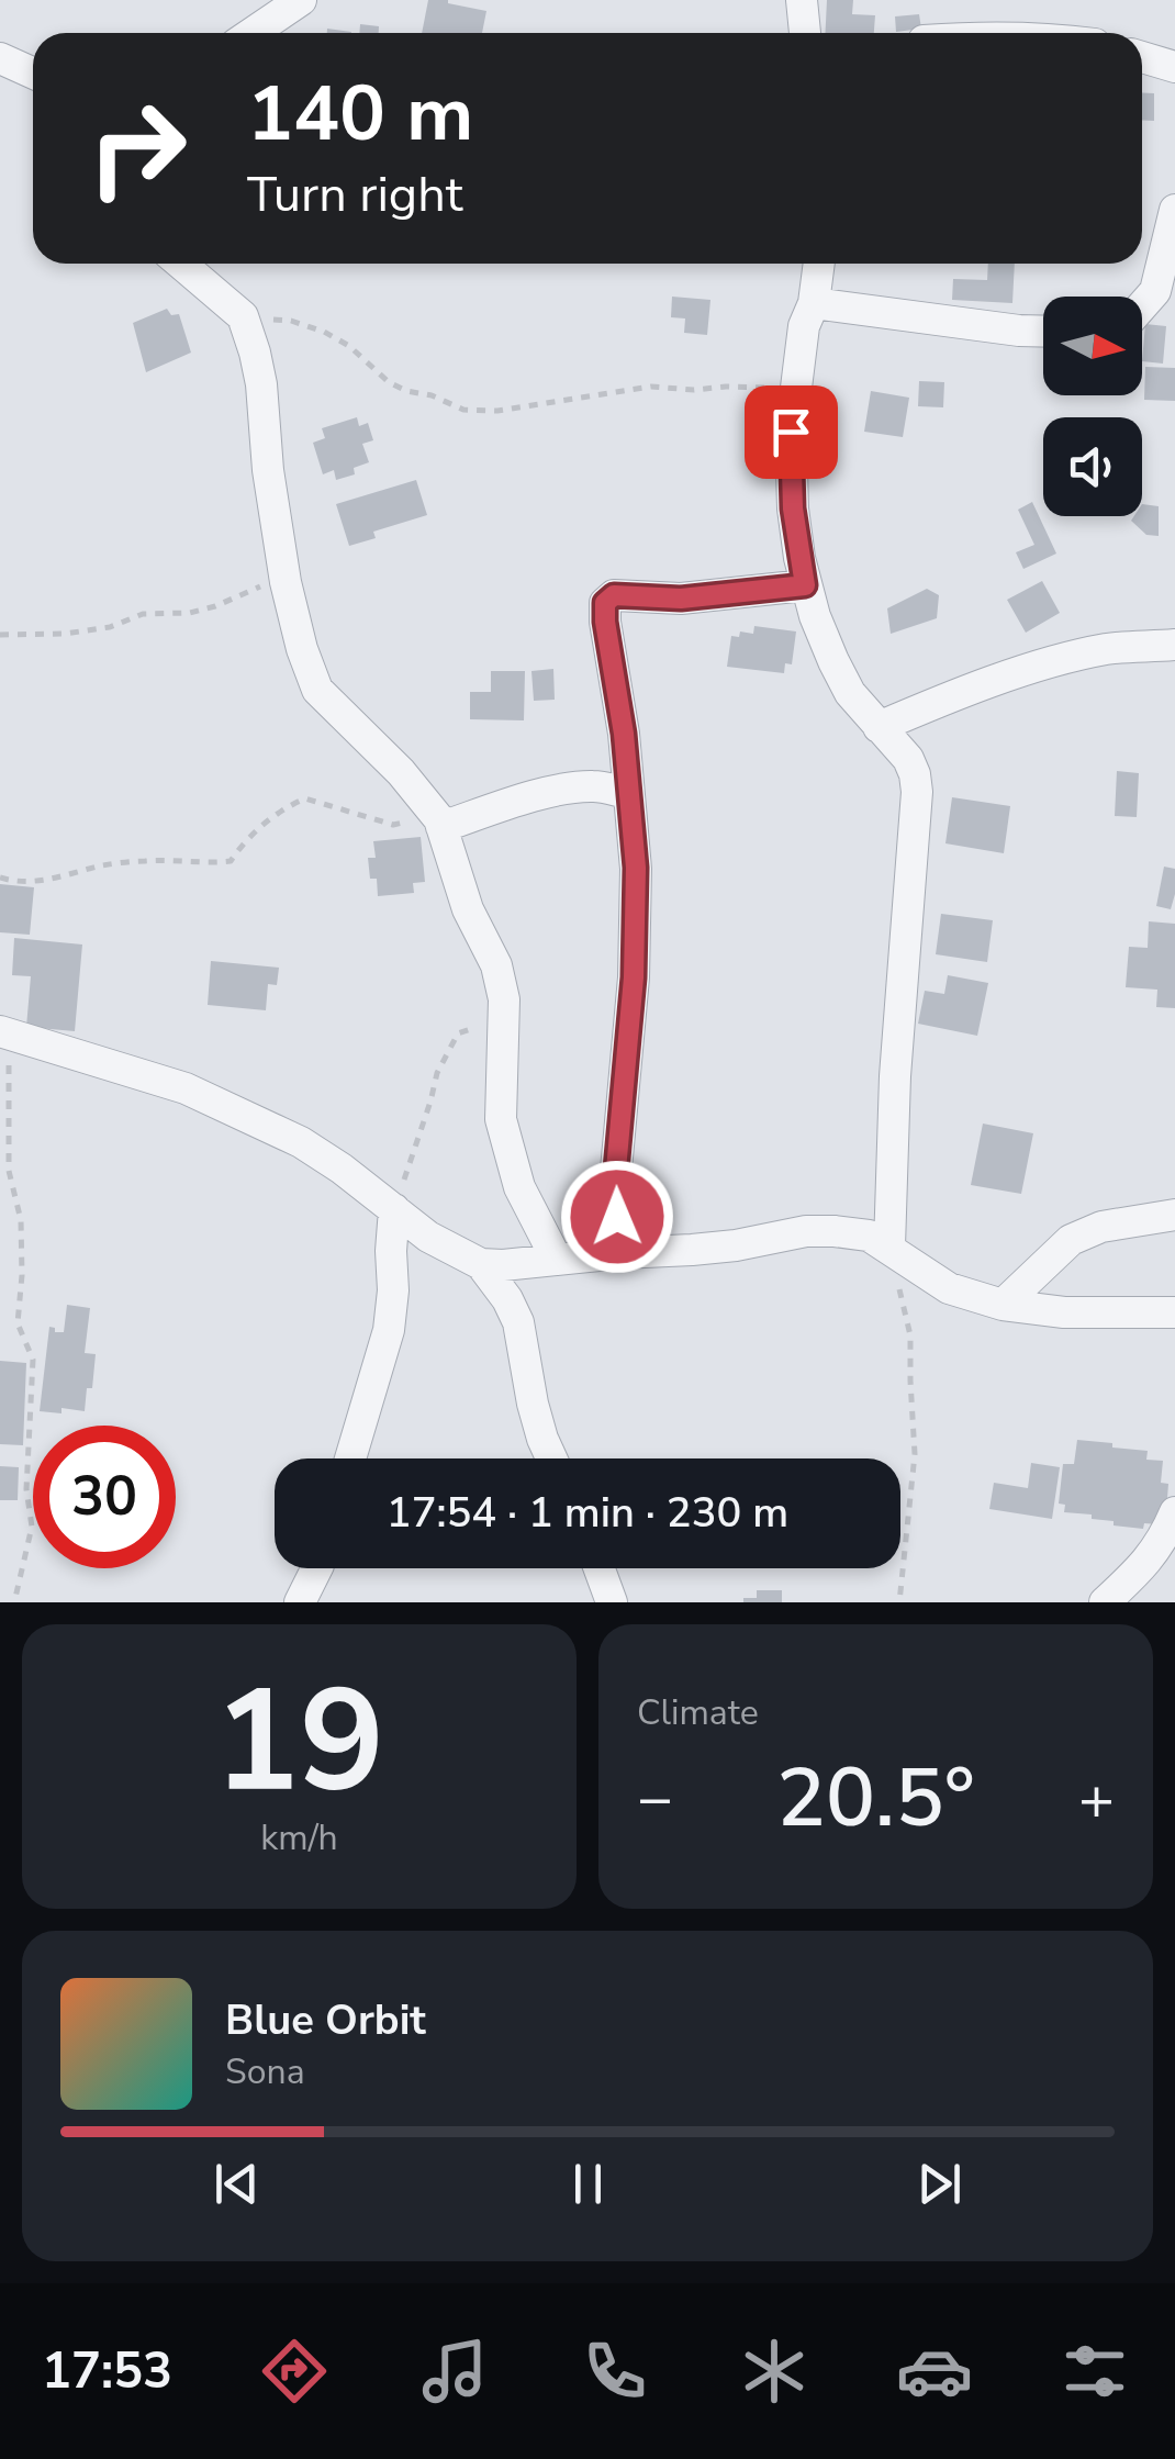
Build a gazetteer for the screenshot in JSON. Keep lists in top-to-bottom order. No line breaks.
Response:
{"north":"right","page":{"turn":["140 m","Turn right"],"limit":"30","trip":"17:54 · 1 min · 230 m","tile":[["19","km/h"],"Climate"],"heat":["−","20.5°","+"],"song":["Blue Orbit","Sona"],"tabs":"17:53"}}
